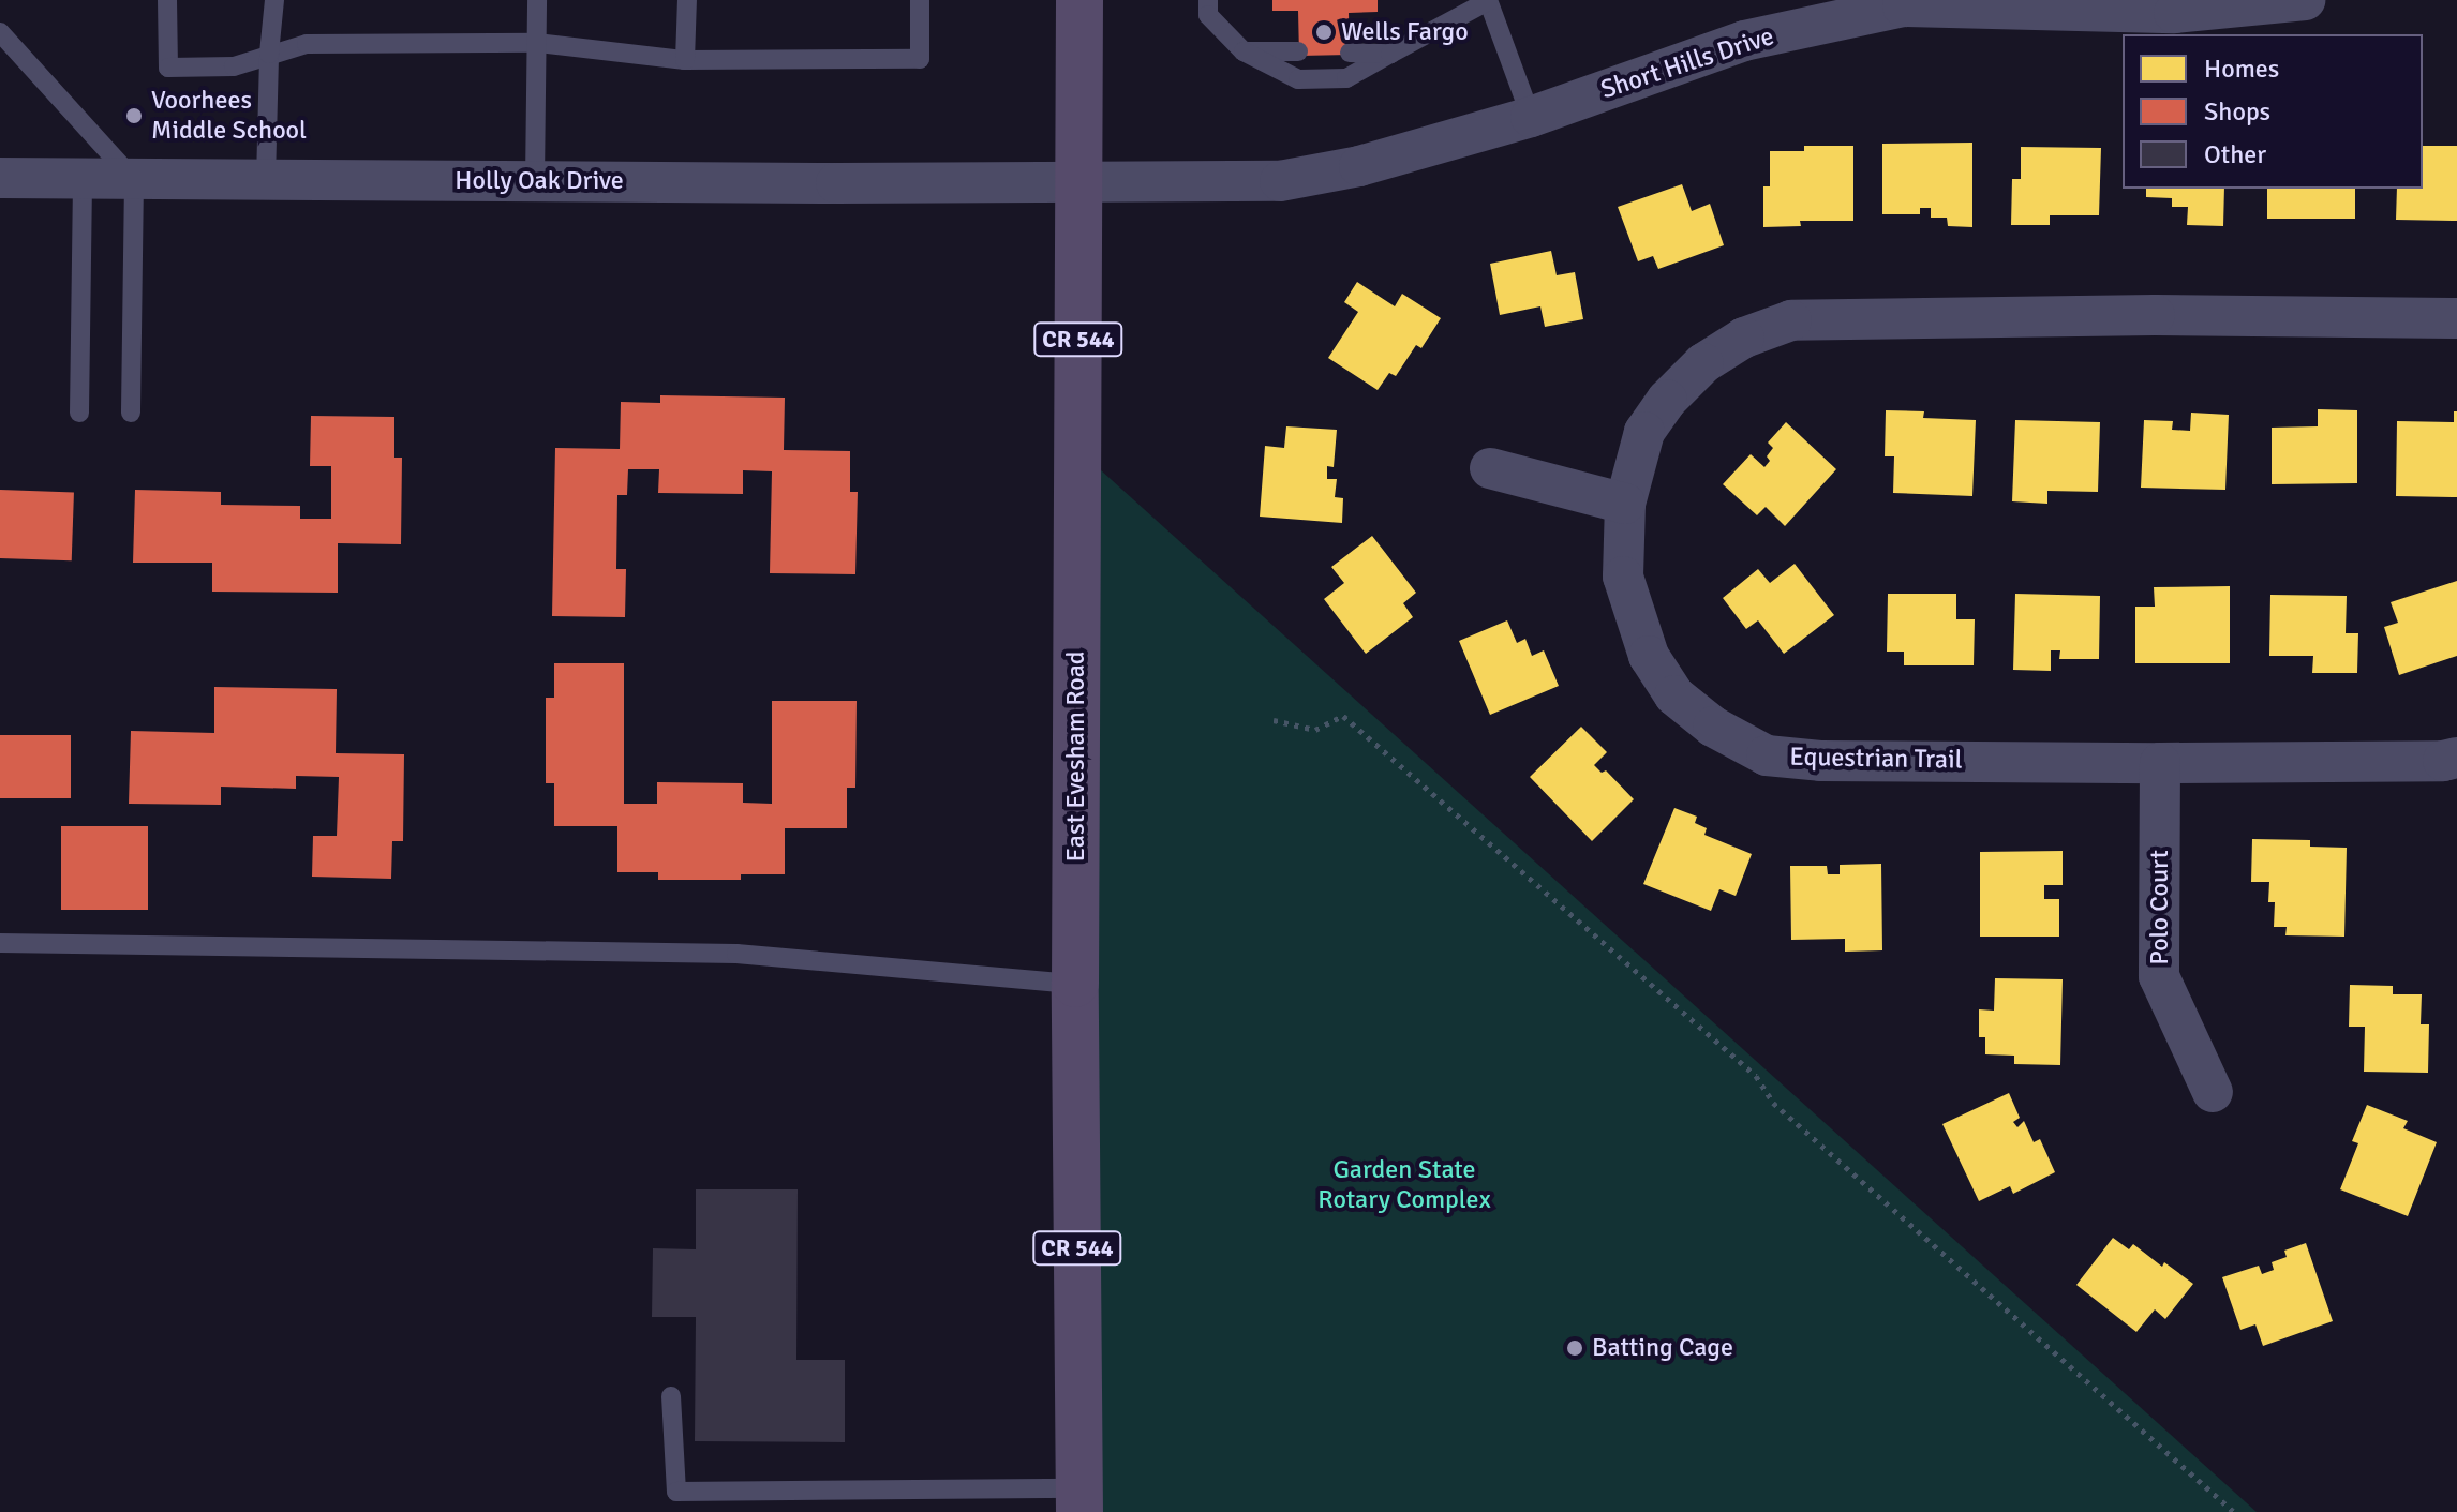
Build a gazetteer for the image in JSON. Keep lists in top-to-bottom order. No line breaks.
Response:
{"streets":{"main road":["CR 544","East Evesham Road"],"street":["Short Hills Drive","Holly Oak Drive","Equestrian Trail","Polo Court"]},"crossings":[["Short Hills Drive","Holly Oak Drive"],["Short Hills Drive","East Evesham Road"],["Holly Oak Drive","East Evesham Road"],["Equestrian Trail","Polo Court"]],"parks":["Garden State Rotary Complex"],"places":["Wells Fargo","Voorhees Middle School","Batting Cage"],"legend":["Homes","Shops","Other"]}
